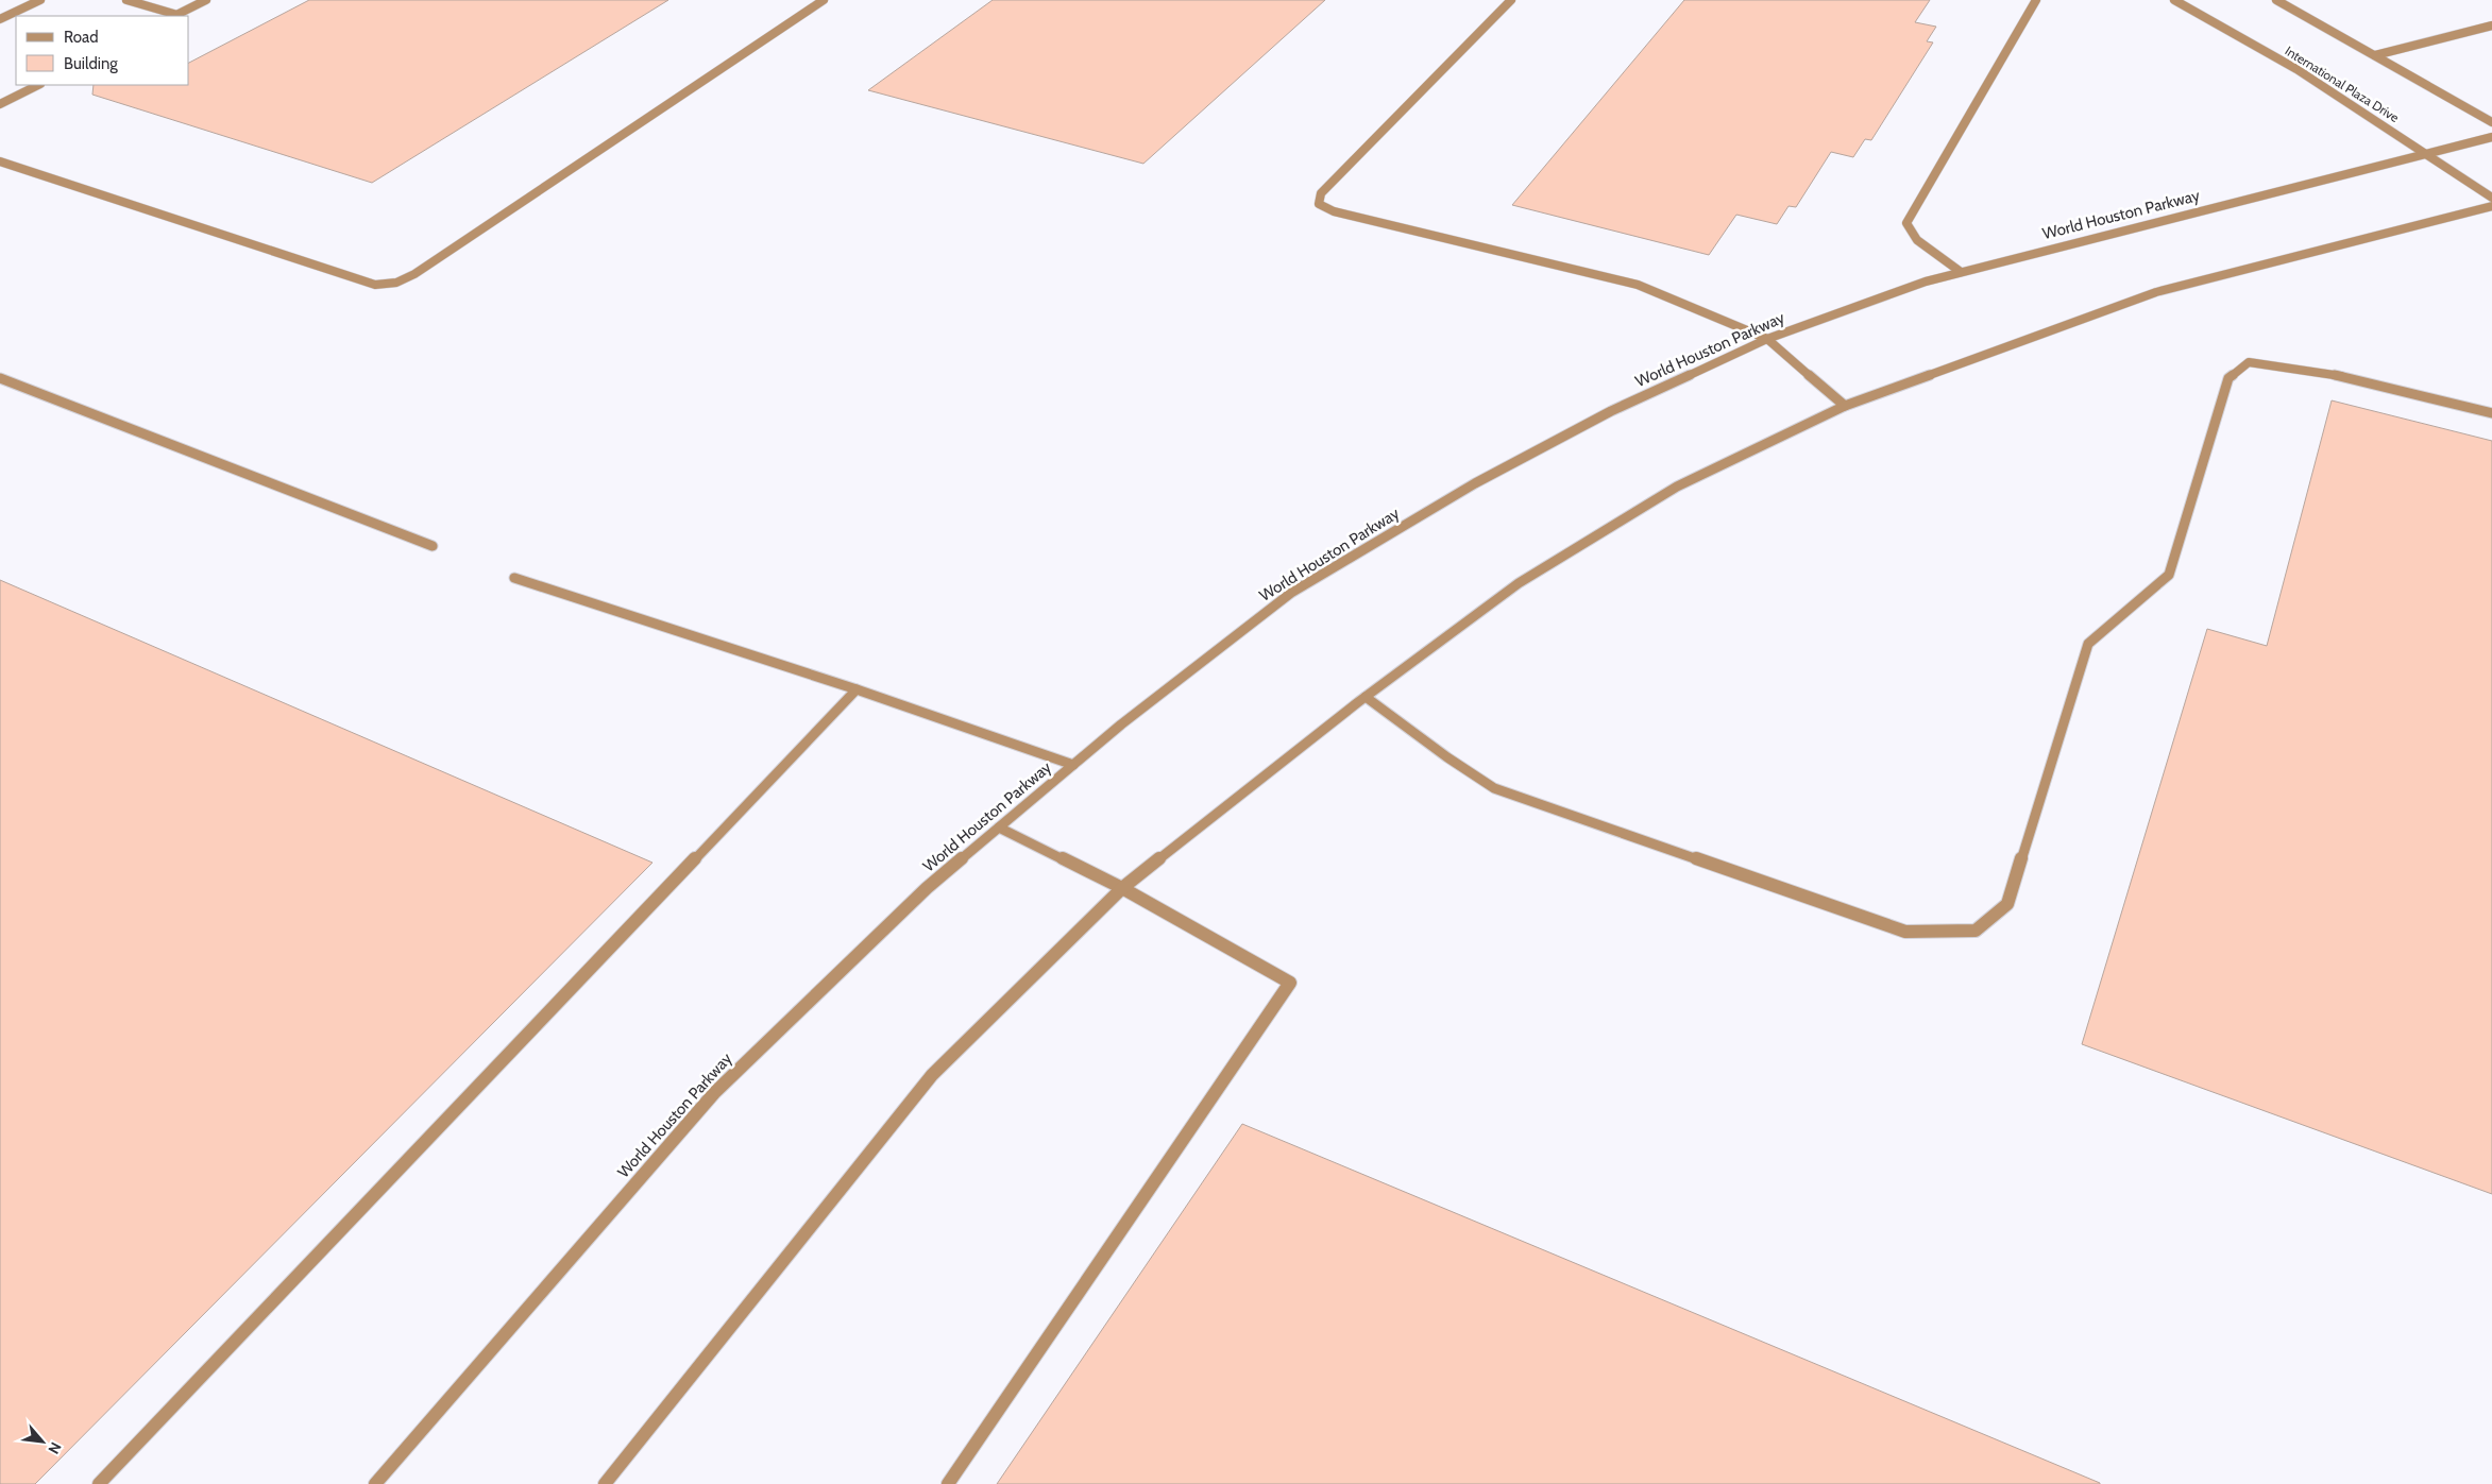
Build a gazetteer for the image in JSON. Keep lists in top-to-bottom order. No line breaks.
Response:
{"streets":{"street":["International Plaza Drive","World Houston Parkway"]},"crossings":[["International Plaza Drive","World Houston Parkway"]],"legend":["Road","Building"],"north":"bottom right"}
